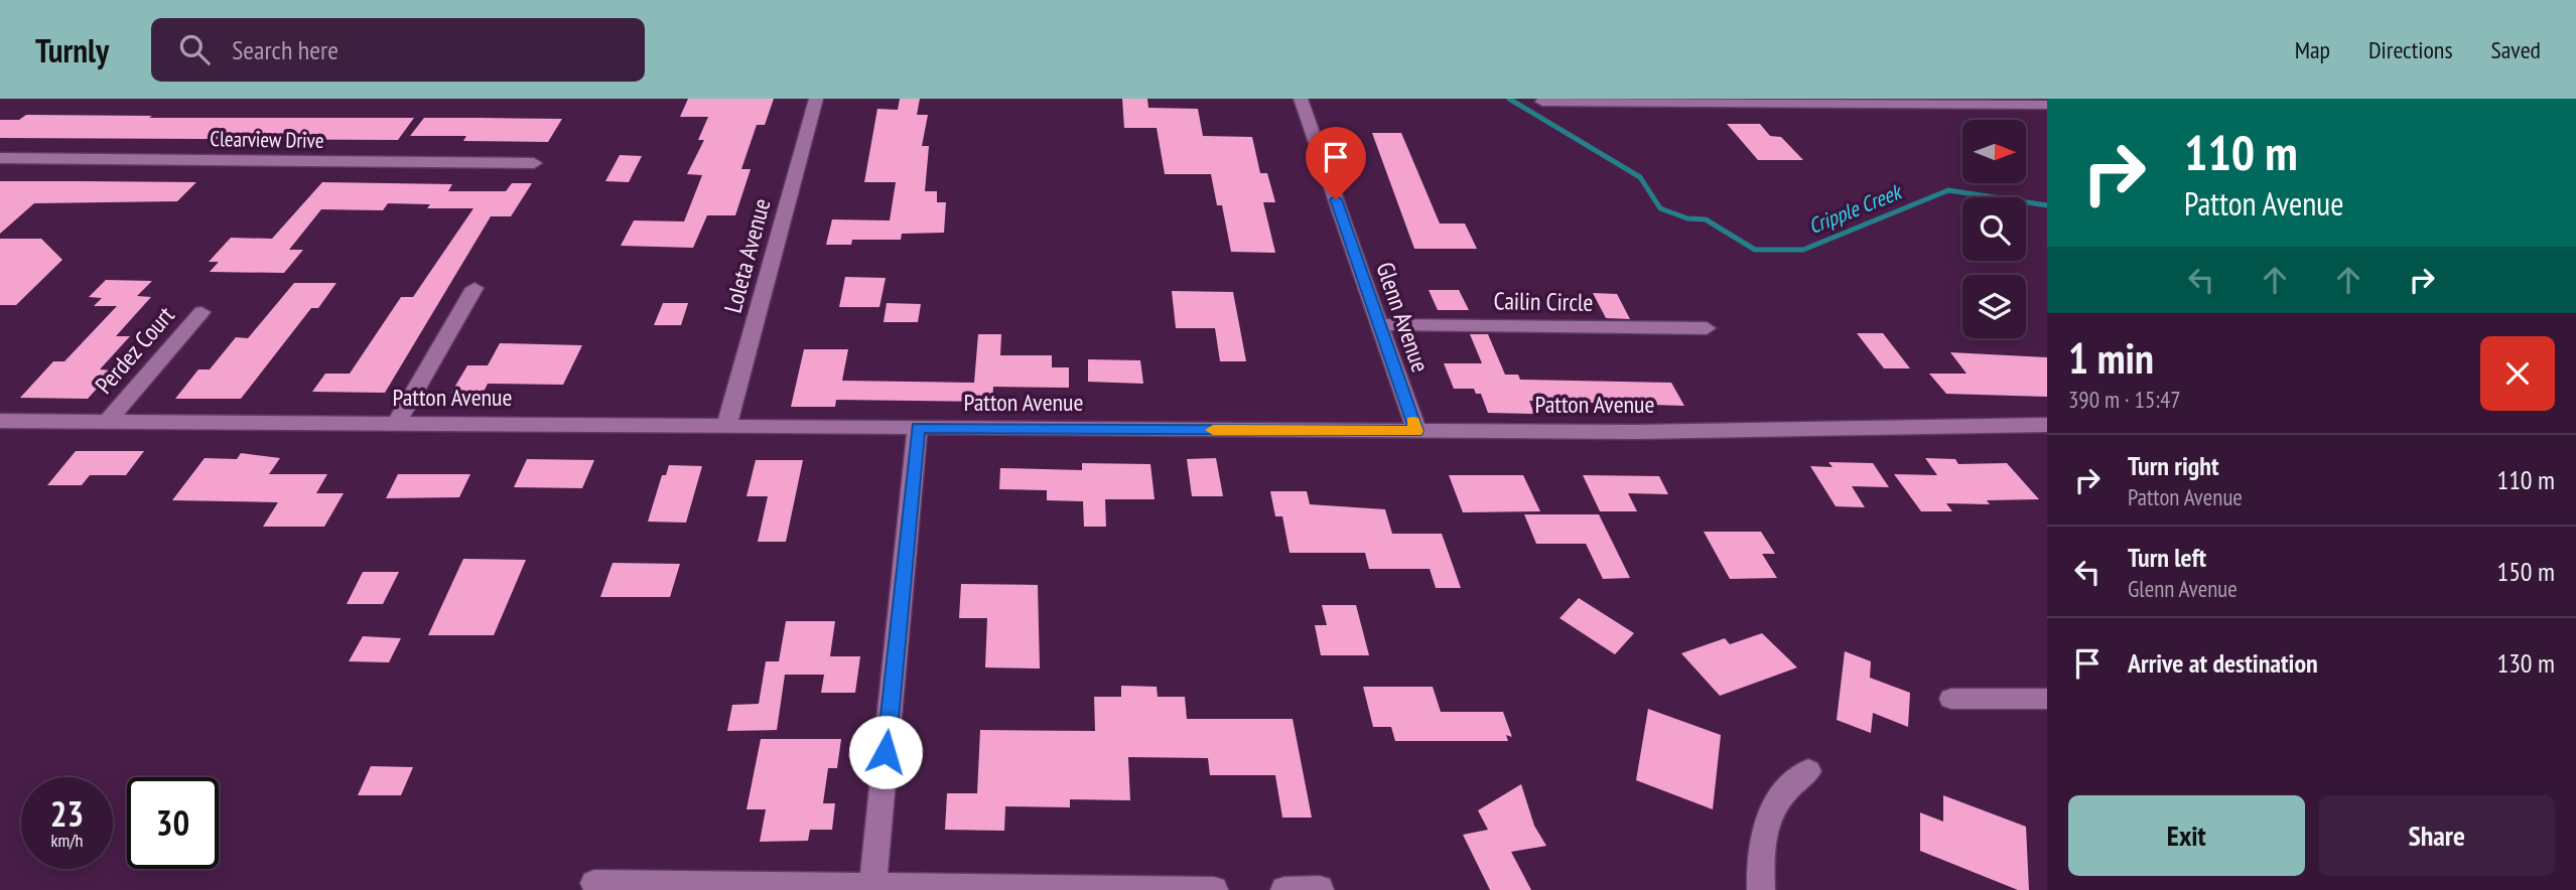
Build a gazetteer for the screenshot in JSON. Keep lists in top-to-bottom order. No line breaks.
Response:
{"streets":{"street":["Clearview Drive","Loleta Avenue","Cailin Circle","Glenn Avenue","Perdez Court","Patton Avenue"]},"crossings":[["Loleta Avenue","Patton Avenue"],["Cailin Circle","Glenn Avenue"],["Glenn Avenue","Patton Avenue"],["Perdez Court","Patton Avenue"]],"water":["Cripple Creek"],"north":"right","page":{"header":"Turnly","search":"Search here","nav":["Map","Directions","Saved"],"turn":["110 m","Patton Avenue"],"heading":["1 min","390 m · 15:47"],"list":[{"name":"Turn right","note":"Patton Avenue","value":"110 m"},{"name":"Turn left","note":"Glenn Avenue","value":"150 m"},{"name":"Arrive at destination","value":"130 m"}],"speed":"23 km/h","limit":"30","buttons":["Exit","Share"]}}
